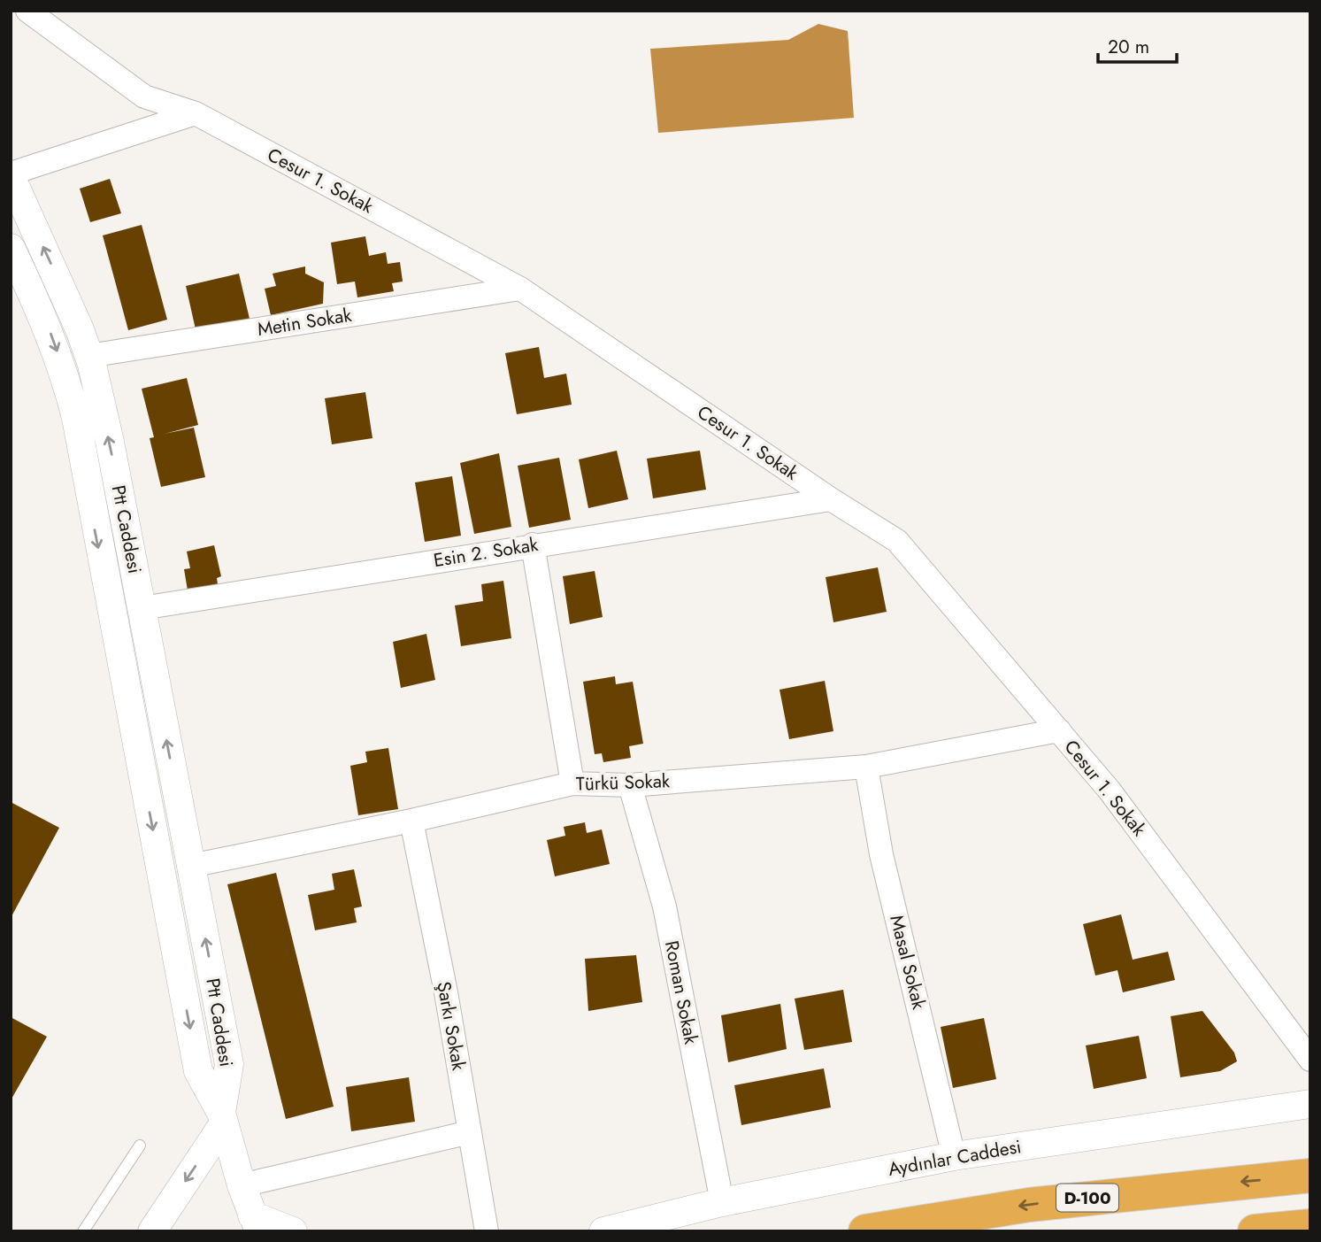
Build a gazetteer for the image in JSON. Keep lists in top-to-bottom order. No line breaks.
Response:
{"streets":{"highway":["D-100"],"street":["Cesur 1. Sokak","Metin Sokak","Ptt Caddesi","Esin 2. Sokak","Türkü Sokak","Masal Sokak","Roman Sokak","Şarkı Sokak","Aydınlar Caddesi"]},"crossings":[["Cesur 1. Sokak","Metin Sokak"],["Cesur 1. Sokak","Esin 2. Sokak"],["Cesur 1. Sokak","Türkü Sokak"],["Metin Sokak","Ptt Caddesi"],["Ptt Caddesi","Esin 2. Sokak"],["Ptt Caddesi","Türkü Sokak"],["Türkü Sokak","Masal Sokak"],["Türkü Sokak","Roman Sokak"],["Türkü Sokak","Şarkı Sokak"],["Masal Sokak","Aydınlar Caddesi"],["Roman Sokak","Aydınlar Caddesi"]],"scale_bar":"20 m"}
